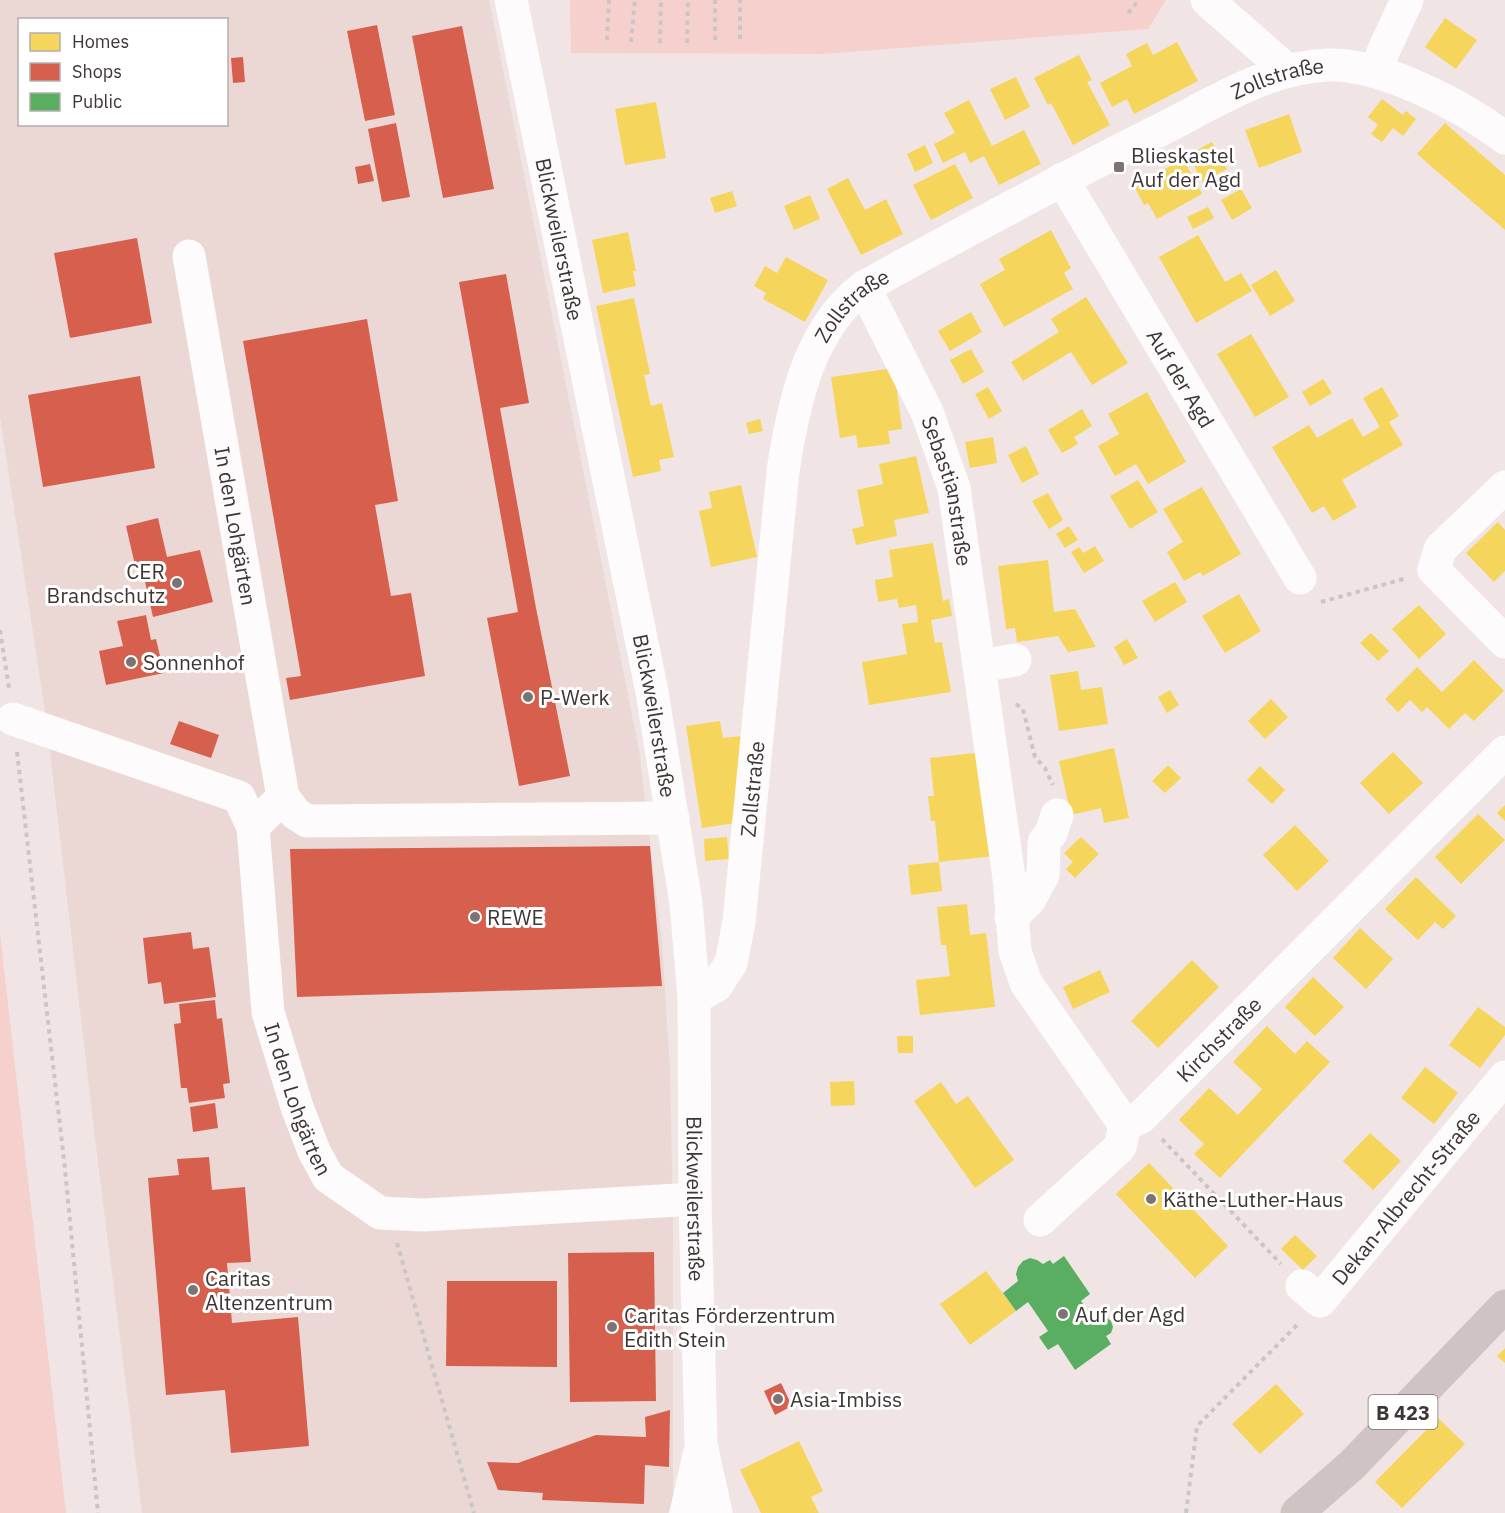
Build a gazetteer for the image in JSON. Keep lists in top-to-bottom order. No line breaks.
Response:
{"streets":{"main road":["B 423"],"street":["Zollstraße","Blickweilerstraße","Auf der Agd","Sebastianstraße","In den Lohgärten","Kirchstraße","Dekan-Albrecht-Straße"]},"crossings":[["Zollstraße","Blickweilerstraße"],["Zollstraße","Auf der Agd"],["Zollstraße","Sebastianstraße"],["Blickweilerstraße","In den Lohgärten"]],"places":{"transit":["Blieskastel Auf der Agd"],"other":["CER Brandschutz","Sonnenhof","P-Werk","REWE","Käthe-Luther-Haus","Caritas Altenzentrum","Auf der Agd","Caritas Förderzentrum Edith Stein","Asia-Imbiss"]},"legend":["Homes","Shops","Public"]}
